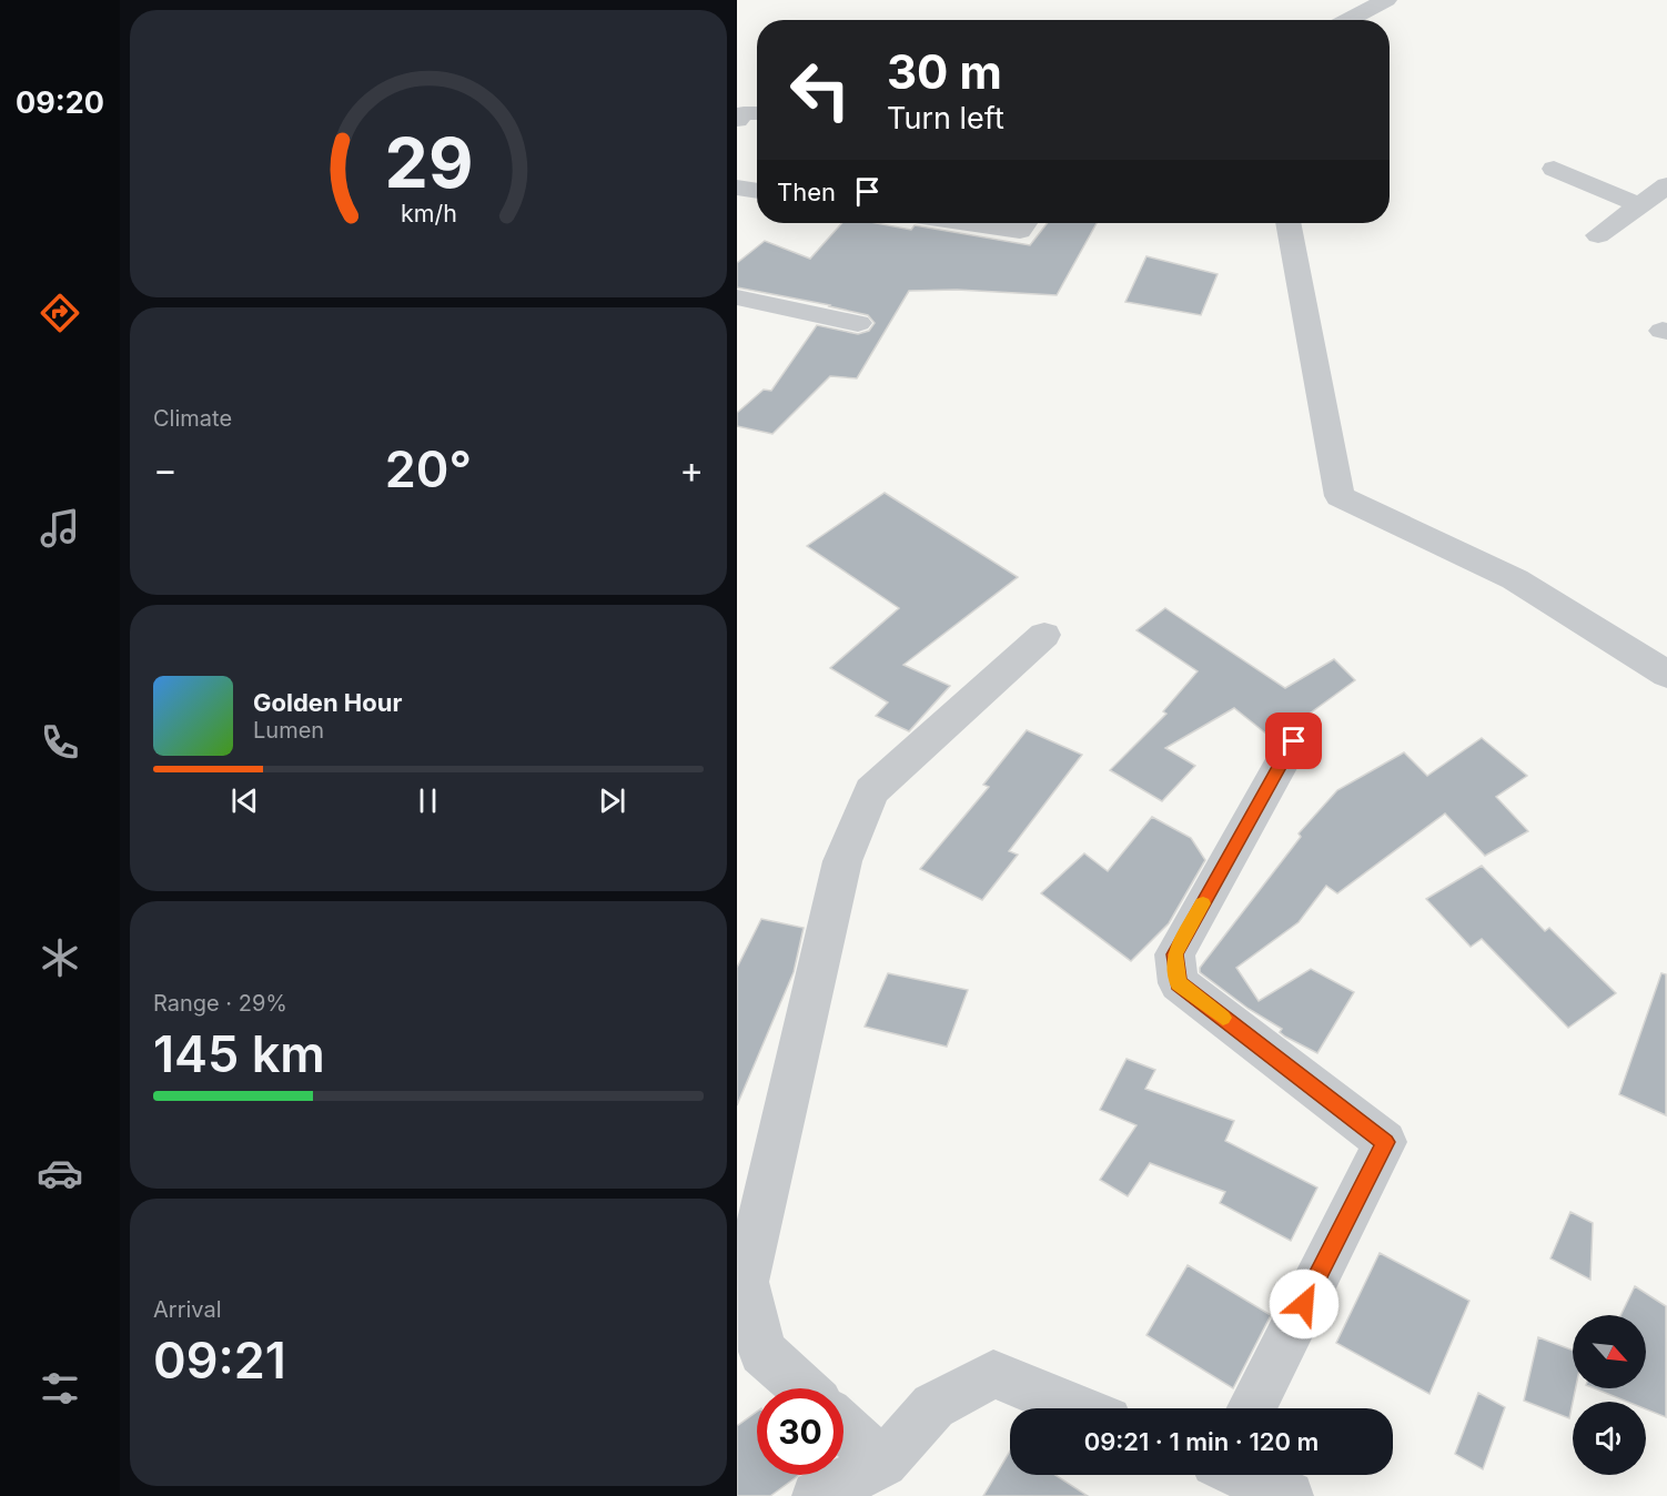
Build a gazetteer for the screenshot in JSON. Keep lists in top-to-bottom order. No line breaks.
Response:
{"north":"bottom right","page":{"tabs":"09:20","turn":["30 m","Turn left"],"then":"Then","tile":["Climate",["Range · 29%","145 km"],["Arrival","09:21"]],"heat":["−","20°","+"],"song":["Golden Hour","Lumen"],"limit":"30","trip":"09:21 · 1 min · 120 m","gauge":["29","km/h"]}}
